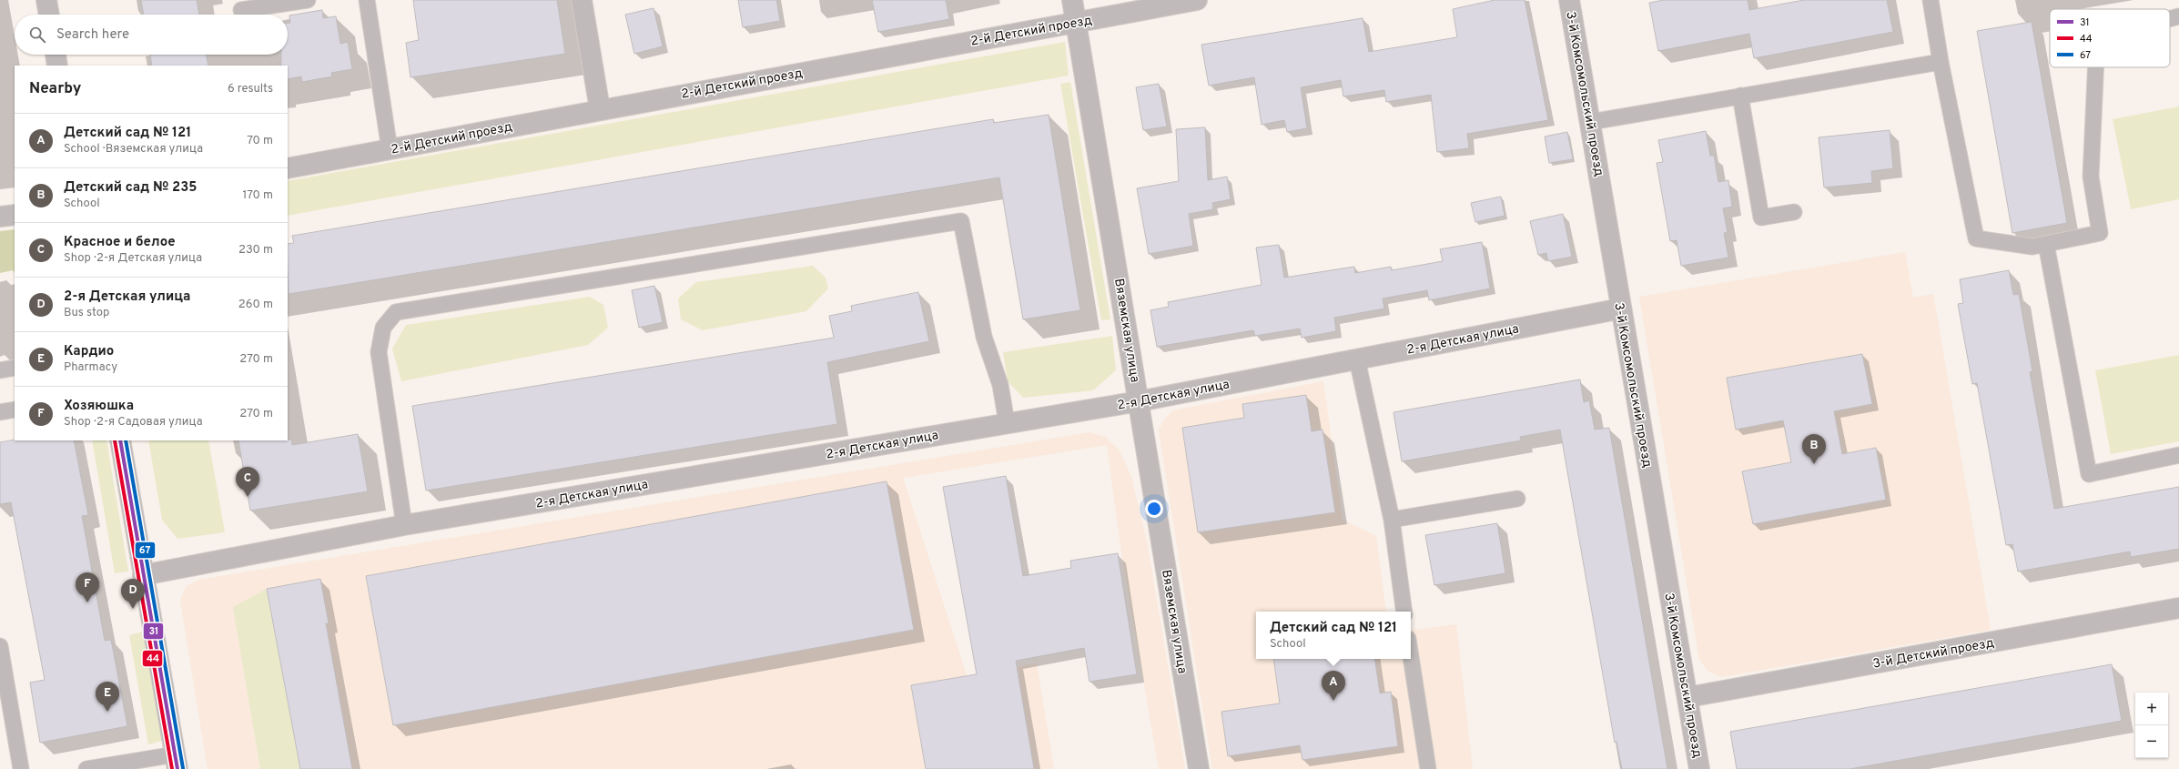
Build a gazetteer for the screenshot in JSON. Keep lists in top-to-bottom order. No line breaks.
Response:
{"streets":{"street":["2-й Детский проезд","3-й Комсомольский проезд","Вяземская улица","2-я Детская улица","3-й Детский проезд"]},"crossings":[["2-й Детский проезд","Вяземская улица"],["3-й Комсомольский проезд","2-я Детская улица"],["3-й Комсомольский проезд","3-й Детский проезд"],["Вяземская улица","2-я Детская улица"]],"lines":["transit line 31","transit line 44","transit line 67"],"legend":["31","44","67"],"page":{"search":"Search here","heading":["Nearby","6 results"],"list":[{"mark":"A","name":"Детский сад № 121","note":"School · Вяземская улица","value":"70 m"},{"mark":"B","name":"Детский сад № 235","note":"School","value":"170 m"},{"mark":"C","name":"Красное и белое","note":"Shop · 2-я Детская улица","value":"230 m"},{"mark":"D","name":"2-я Детская улица","note":"Bus stop","value":"260 m"},{"mark":"E","name":"Кардио","note":"Pharmacy","value":"270 m"},{"mark":"F","name":"Хозяюшка","note":"Shop · 2-я Садовая улица","value":"270 m"}],"pins":["B","C","F","D","A","E"],"popup":["Детский сад № 121","School"],"map_buttons":["+","−"]}}
